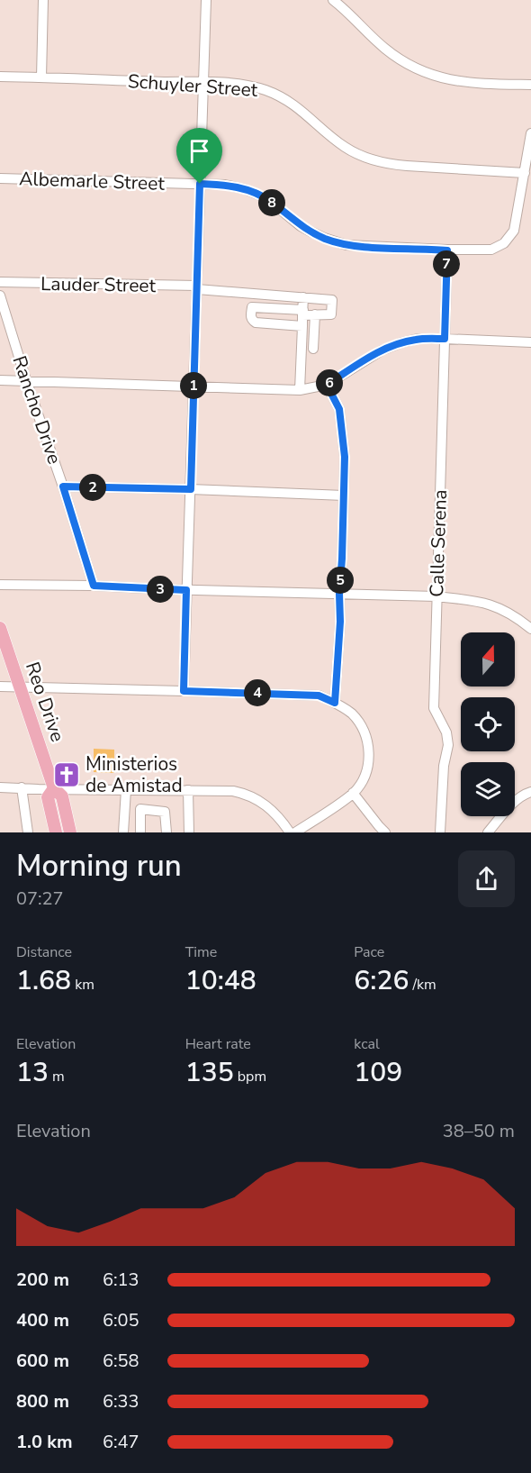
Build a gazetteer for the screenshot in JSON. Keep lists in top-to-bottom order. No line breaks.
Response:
{"streets":{"main road":["Reo Drive"],"street":["Schuyler Street","Albemarle Street","Lauder Street","Rancho Drive","Calle Serena"]},"crossings":[["Schuyler Street","Albemarle Street"],["Albemarle Street","Calle Serena"]],"places":{"church":["Ministerios de Amistad"]},"north":"top","page":{"pins":["8","7","6","1","2","5","3","4"],"heading":["Morning run","07:27"],"stats":[["Distance","1.68 km"],["Time","10:48"],["Pace","6:26 /km"],["Elevation","13 m"],["Heart rate","135 bpm"],["kcal","109"]],"chart":["Elevation","38–50 m"],"list":[{"name":"200 m","note":"6:13"},{"name":"400 m","note":"6:05"},{"name":"600 m","note":"6:58"},{"name":"800 m","note":"6:33"},{"name":"1.0 km","note":"6:47"}]}}
